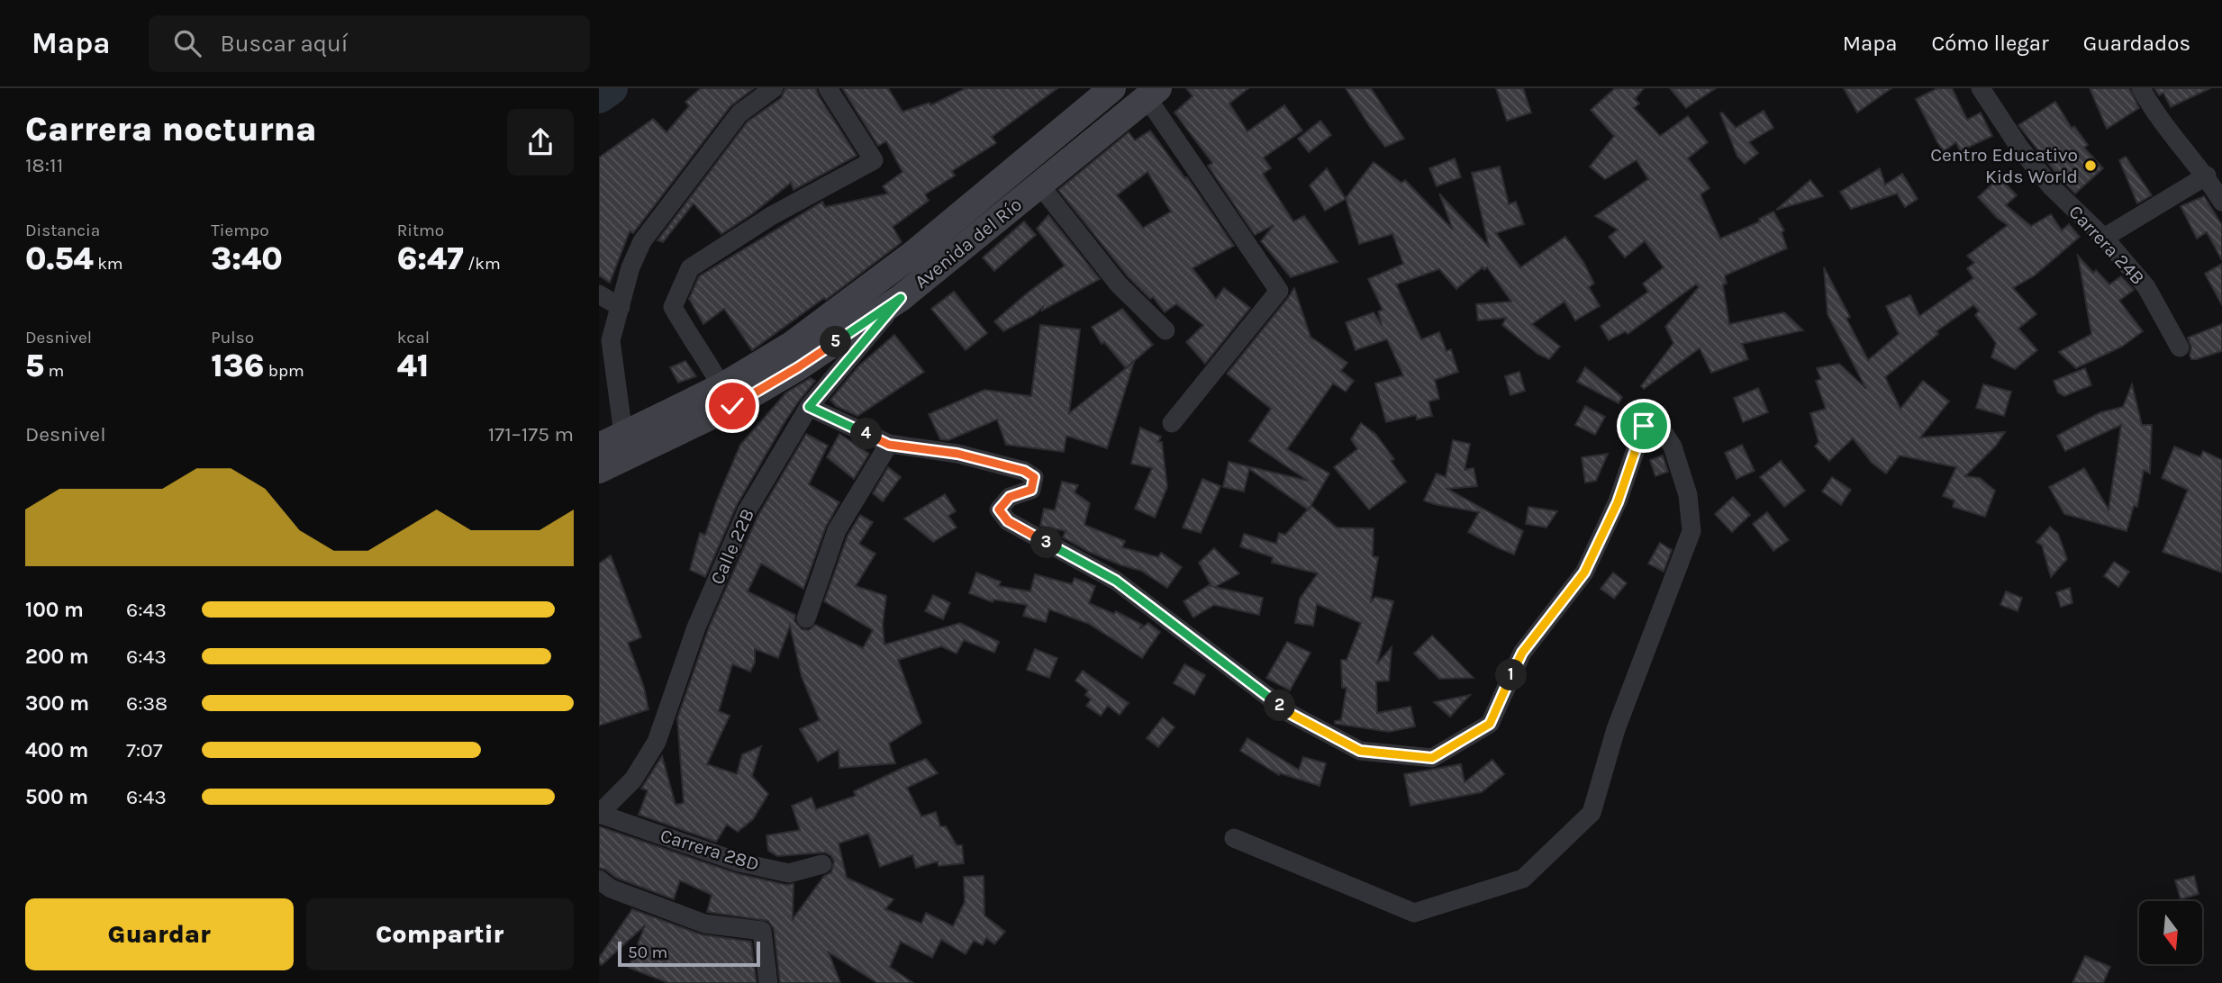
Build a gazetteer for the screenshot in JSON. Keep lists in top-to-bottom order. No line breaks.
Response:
{"streets":{"main road":["Avenida del Río"],"street":["Carrera 24B","Calle 22B","Carrera 28D"]},"crossings":[["Avenida del Río","Calle 22B"],["Calle 22B","Carrera 28D"]],"places":["Centro Educativo Kids World"],"scale_bar":"50 m","north":"bottom","page":{"header":"Mapa","search":"Buscar aquí","nav":["Mapa","Cómo llegar","Guardados"],"heading":["Carrera nocturna","18:11"],"stats":[["Distancia","0.54 km"],["Tiempo","3:40"],["Ritmo","6:47 /km"],["Desnivel","5 m"],["Pulso","136 bpm"],["kcal","41"]],"pins":["5","4","3","1","2"],"chart":["Desnivel","171–175 m"],"list":[{"name":"100 m","note":"6:43"},{"name":"200 m","note":"6:43"},{"name":"300 m","note":"6:38"},{"name":"400 m","note":"7:07"},{"name":"500 m","note":"6:43"}],"buttons":["Guardar","Compartir"],"scale":"50 m"}}
